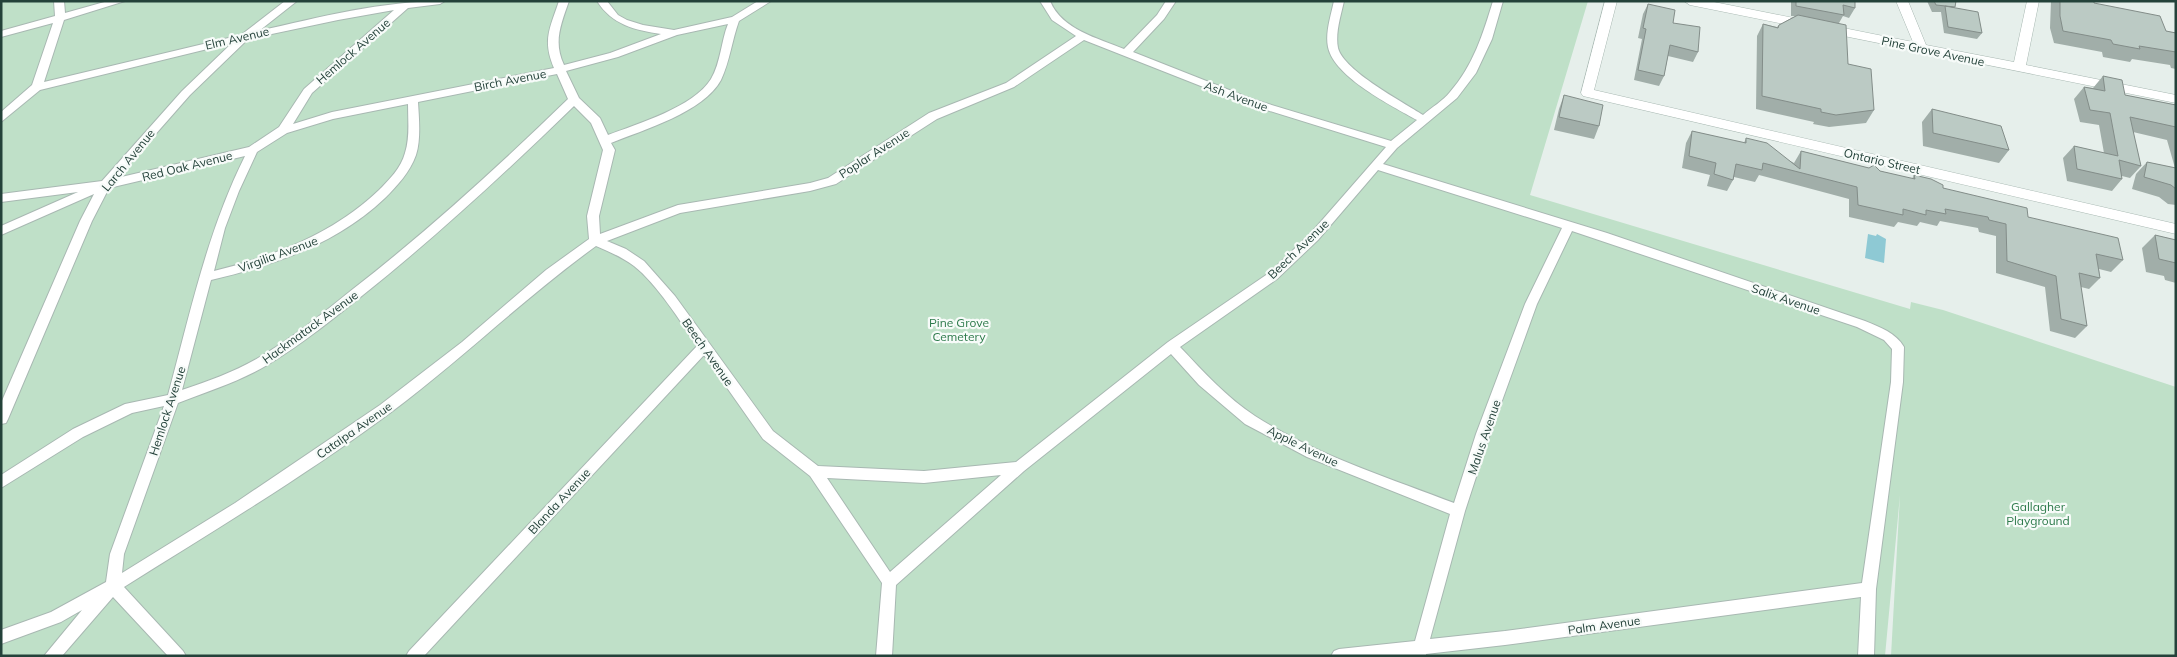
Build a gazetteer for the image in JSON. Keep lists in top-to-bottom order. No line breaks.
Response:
{"streets":{"street":["Pine Grove Avenue","Ontario Street"],"lane":["Elm Avenue","Hemlock Avenue","Birch Avenue","Ash Avenue","Poplar Avenue","Larch Avenue","Red Oak Avenue","Beech Avenue","Virgilia Avenue","Salix Avenue","Hackmatack Avenue","Catalpa Avenue","Malus Avenue","Apple Avenue","Blanda Avenue","Palm Avenue"]},"crossings":[["Elm Avenue","Hemlock Avenue"],["Elm Avenue","Larch Avenue"],["Hemlock Avenue","Birch Avenue"],["Hemlock Avenue","Red Oak Avenue"],["Hemlock Avenue","Virgilia Avenue"],["Hemlock Avenue","Hackmatack Avenue"],["Hemlock Avenue","Catalpa Avenue"],["Birch Avenue","Red Oak Avenue"],["Birch Avenue","Virgilia Avenue"],["Ash Avenue","Poplar Avenue"],["Ash Avenue","Beech Avenue"],["Poplar Avenue","Beech Avenue"],["Poplar Avenue","Catalpa Avenue"],["Larch Avenue","Red Oak Avenue"],["Beech Avenue","Salix Avenue"],["Beech Avenue","Catalpa Avenue"],["Beech Avenue","Apple Avenue"],["Beech Avenue","Blanda Avenue"],["Salix Avenue","Malus Avenue"],["Salix Avenue","Palm Avenue"],["Malus Avenue","Apple Avenue"],["Malus Avenue","Palm Avenue"]],"parks":["Pine Grove Cemetery","Gallagher Playground"]}
